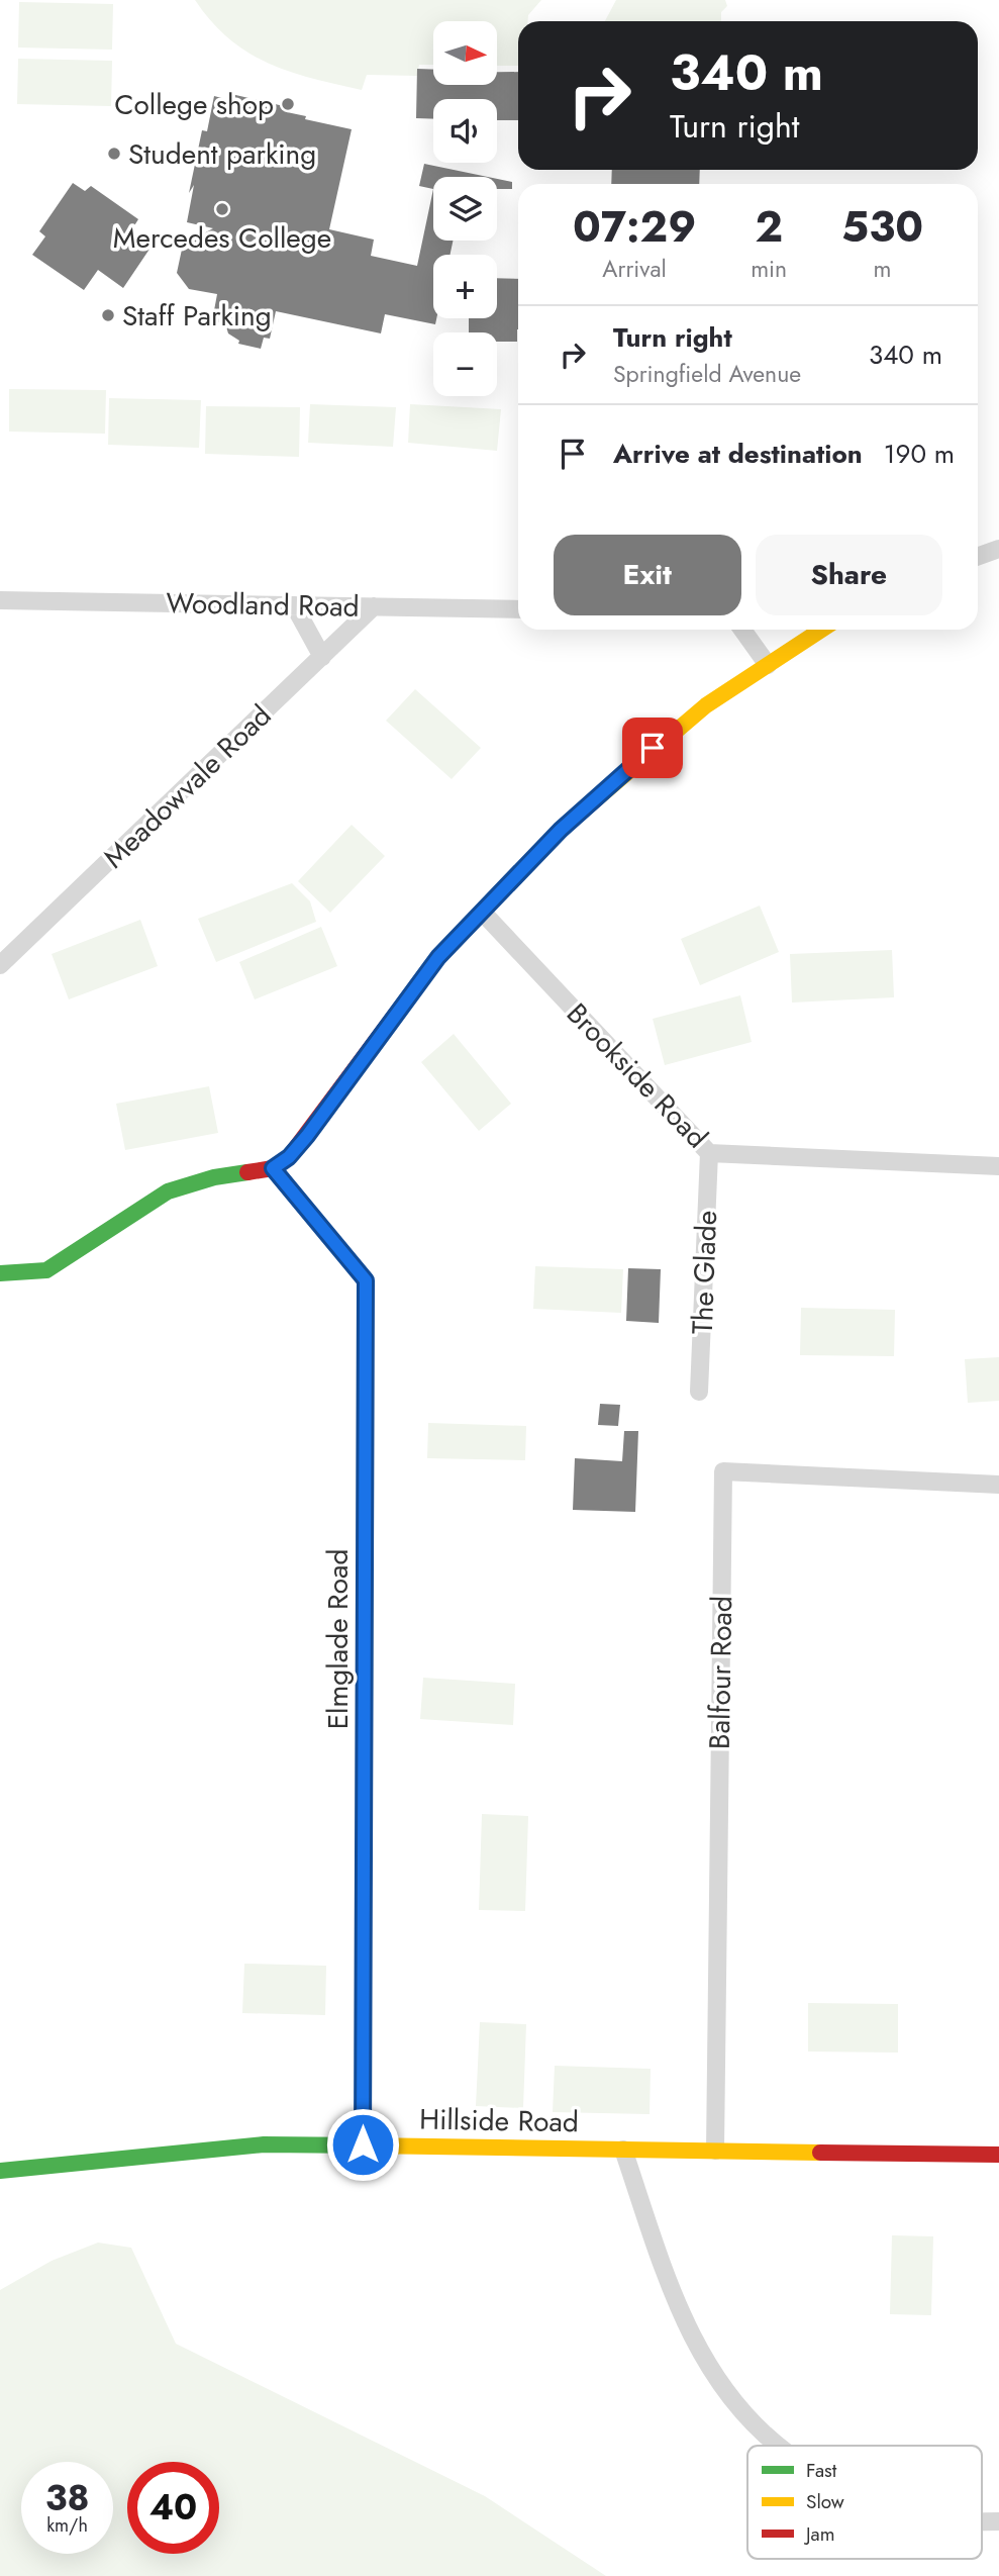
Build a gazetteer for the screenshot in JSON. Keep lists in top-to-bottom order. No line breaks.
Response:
{"streets":{"street":["Woodland Road","Meadowvale Road","Brookside Road","The Glade","Elmglade Road","Balfour Road","Hillside Road"]},"crossings":[["Woodland Road","Meadowvale Road"],["Brookside Road","The Glade"],["Elmglade Road","Hillside Road"],["Balfour Road","Hillside Road"]],"places":["College shop","Student parking","Mercedes College","Staff Parking"],"legend":["Fast","Slow","Jam"],"north":"right","page":{"map_buttons":["+","−"],"turn":["340 m","Turn right"],"eta":["07:29","Arrival","2","min","530","m"],"list":[{"name":"Turn right","note":"Springfield Avenue","value":"340 m"},{"name":"Arrive at destination","value":"190 m"}],"buttons":["Exit","Share"],"speed":"38 km/h","limit":"40"}}
